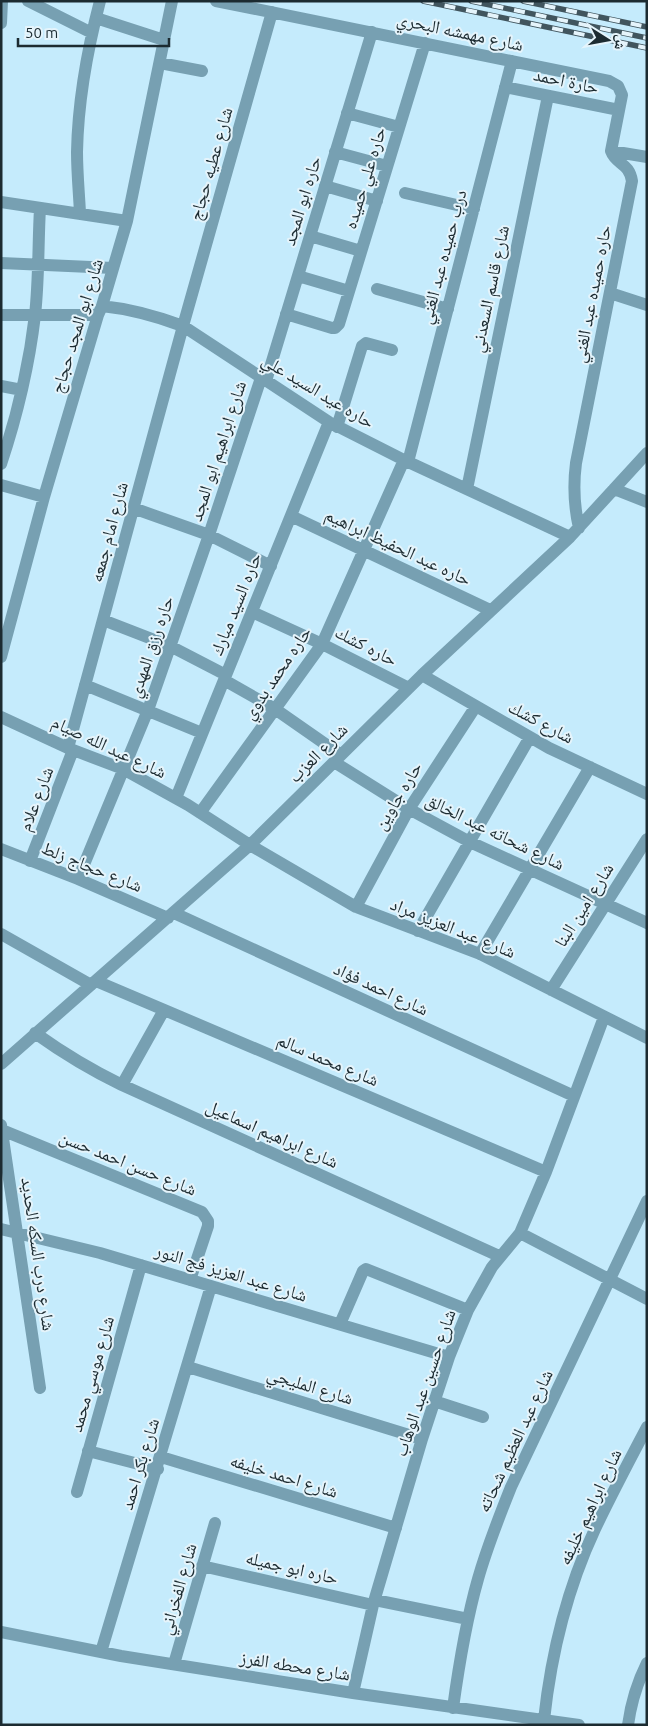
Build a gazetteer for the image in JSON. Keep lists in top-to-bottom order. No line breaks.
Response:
{"streets":{"street":["شارع مهمشه البحري","حارة احمد","شارع عطيه حجاج","حاره علي حميده","حاره ابو المجد","درب حميده عبد الغني","شارع قاسم السعدني","حاره حميده عبد الغني","شارع ابو المجد حجاج","حاره عيد السيد علي","شارع ابراهيم ابو المجد","شارع امام جمعه","حاره عبد الحفيظ ابراهيم","حاره السيد مبارك","حاره كشك","حاره رزق المهدي","حاره محمد بدوي","شارع كشك","شارع عبد الله صيام","شارع العزب","حاره جاوين","شارع علام","شارع شحاته عبد الخالق","شارع حجاج زلط","شارع امين البنا","شارع عبد العزيز مراد","شارع احمد فؤاد","شارع محمد سالم","شارع ابراهيم اسماعيل","شارع حسن احمد حسن","شارع درب السكه الحديد","شارع عبد العزيز فج النور","شارع موسي محمد","شارع حسين عبد الوهاب","شارع المليجي","شارع عبد العظيم شحاته","شارع بكر احمد","شارع احمد خليفه","شارع ابراهيم خليفه","حاره ابو جميله","شارع الفخراني","شارع محطه الفرز"]},"crossings":[["شارع مهمشه البحري","حارة احمد"],["شارع مهمشه البحري","شارع عطيه حجاج"],["شارع مهمشه البحري","حاره علي حميده"],["شارع مهمشه البحري","حاره ابو المجد"],["شارع مهمشه البحري","درب حميده عبد الغني"],["حارة احمد","درب حميده عبد الغني"],["حارة احمد","شارع قاسم السعدني"],["شارع عطيه حجاج","حاره عيد السيد علي"],["شارع عطيه حجاج","شارع امام جمعه"],["حاره علي حميده","حاره ابو المجد"],["حاره ابو المجد","حاره عيد السيد علي"],["حاره ابو المجد","شارع ابراهيم ابو المجد"],["درب حميده عبد الغني","حاره عيد السيد علي"],["درب حميده عبد الغني","حاره محمد بدوي"],["شارع قاسم السعدني","حاره عيد السيد علي"],["حاره حميده عبد الغني","حاره عيد السيد علي"],["حاره حميده عبد الغني","شارع العزب"],["شارع ابو المجد حجاج","حاره عيد السيد علي"],["حاره عيد السيد علي","شارع ابراهيم ابو المجد"],["حاره عيد السيد علي","شارع امام جمعه"],["حاره عيد السيد علي","حاره السيد مبارك"],["حاره عيد السيد علي","حاره محمد بدوي"],["حاره عيد السيد علي","شارع العزب"],["شارع ابراهيم ابو المجد","حاره رزق المهدي"],["شارع امام جمعه","شارع عبد الله صيام"],["شارع امام جمعه","شارع علام"],["شارع امام جمعه","شارع شحاته عبد الخالق"],["حاره عبد الحفيظ ابراهيم","حاره السيد مبارك"],["حاره عبد الحفيظ ابراهيم","حاره محمد بدوي"],["حاره عبد الحفيظ ابراهيم","شارع العزب"],["حاره السيد مبارك","حاره كشك"],["حاره السيد مبارك","شارع عبد الله صيام"],["حاره السيد مبارك","شارع شحاته عبد الخالق"],["حاره كشك","حاره محمد بدوي"],["حاره كشك","شارع العزب"],["حاره رزق المهدي","شارع عبد الله صيام"],["حاره رزق المهدي","شارع شحاته عبد الخالق"],["حاره رزق المهدي","شارع حجاج زلط"],["حاره محمد بدوي","شارع عبد الله صيام"],["حاره محمد بدوي","شارع شحاته عبد الخالق"],["شارع كشك","شارع العزب"],["شارع كشك","حاره جاوين"],["شارع عبد الله صيام","شارع العزب"],["شارع عبد الله صيام","شارع علام"],["شارع عبد الله صيام","شارع عبد العزيز مراد"],["شارع العزب","شارع شحاته عبد الخالق"],["شارع العزب","شارع حجاج زلط"],["شارع العزب","شارع عبد العزيز مراد"],["شارع العزب","شارع احمد فؤاد"],["شارع العزب","شارع محمد سالم"],["شارع العزب","شارع ابراهيم اسماعيل"],["حاره جاوين","شارع شحاته عبد الخالق"],["حاره جاوين","شارع عبد العزيز مراد"],["شارع علام","شارع حجاج زلط"],["شارع شحاته عبد الخالق","شارع امين البنا"],["شارع حجاج زلط","شارع احمد فؤاد"],["شارع امين البنا","شارع عبد العزيز مراد"],["شارع عبد العزيز مراد","شارع حسين عبد الوهاب"],["شارع احمد فؤاد","شارع حسين عبد الوهاب"],["شارع محمد سالم","شارع حسين عبد الوهاب"],["شارع ابراهيم اسماعيل","شارع حسين عبد الوهاب"],["شارع حسن احمد حسن","شارع درب السكه الحديد"],["شارع حسن احمد حسن","شارع عبد العزيز فج النور"],["شارع درب السكه الحديد","شارع عبد العزيز فج النور"],["شارع عبد العزيز فج النور","شارع موسي محمد"],["شارع عبد العزيز فج النور","شارع حسين عبد الوهاب"],["شارع عبد العزيز فج النور","شارع بكر احمد"],["شارع موسي محمد","شارع احمد خليفه"],["شارع حسين عبد الوهاب","شارع المليجي"],["شارع حسين عبد الوهاب","شارع احمد خليفه"],["شارع حسين عبد الوهاب","حاره ابو جميله"],["شارع حسين عبد الوهاب","شارع محطه الفرز"],["شارع المليجي","شارع بكر احمد"],["شارع عبد العظيم شحاته","حاره ابو جميله"],["شارع عبد العظيم شحاته","شارع محطه الفرز"],["شارع بكر احمد","شارع احمد خليفه"],["شارع بكر احمد","شارع محطه الفرز"],["شارع ابراهيم خليفه","شارع محطه الفرز"],["حاره ابو جميله","شارع الفخراني"],["شارع الفخراني","شارع محطه الفرز"]],"scale_bar":"50 m","north":"right"}
